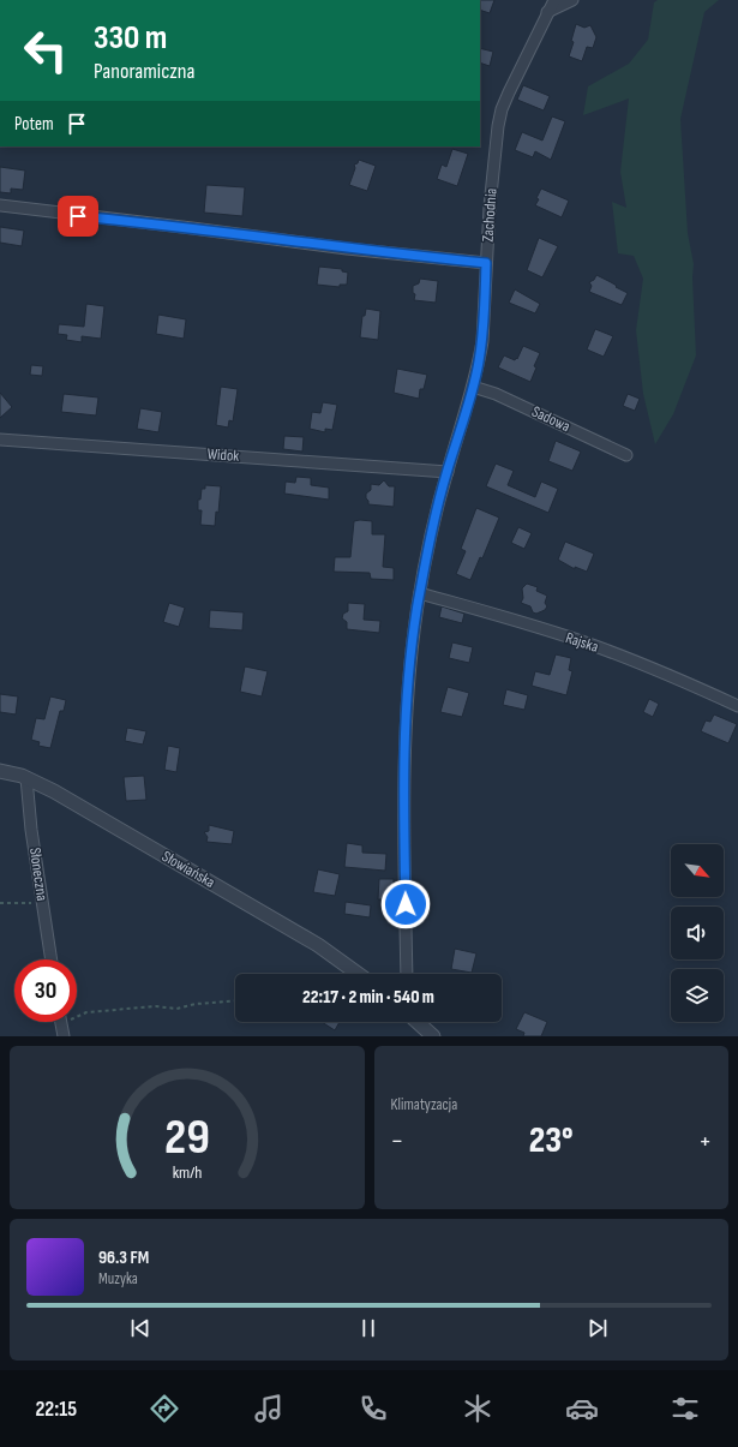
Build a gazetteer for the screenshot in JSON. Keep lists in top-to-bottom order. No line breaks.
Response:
{"streets":{"street":["Zachodnia","Sadowa","Widok","Rajska","Słowiańska","Słoneczna"]},"crossings":[["Zachodnia","Sadowa"],["Zachodnia","Widok"],["Zachodnia","Rajska"],["Słowiańska","Słoneczna"]],"north":"bottom right","page":{"turn":["330 m","Panoramiczna"],"then":"Potem","limit":"30","trip":"22:17 · 2 min · 540 m","tile":"Klimatyzacja","heat":["−","23°","+"],"song":["96.3 FM","Muzyka"],"tabs":"22:15","gauge":["29","km/h"]}}
